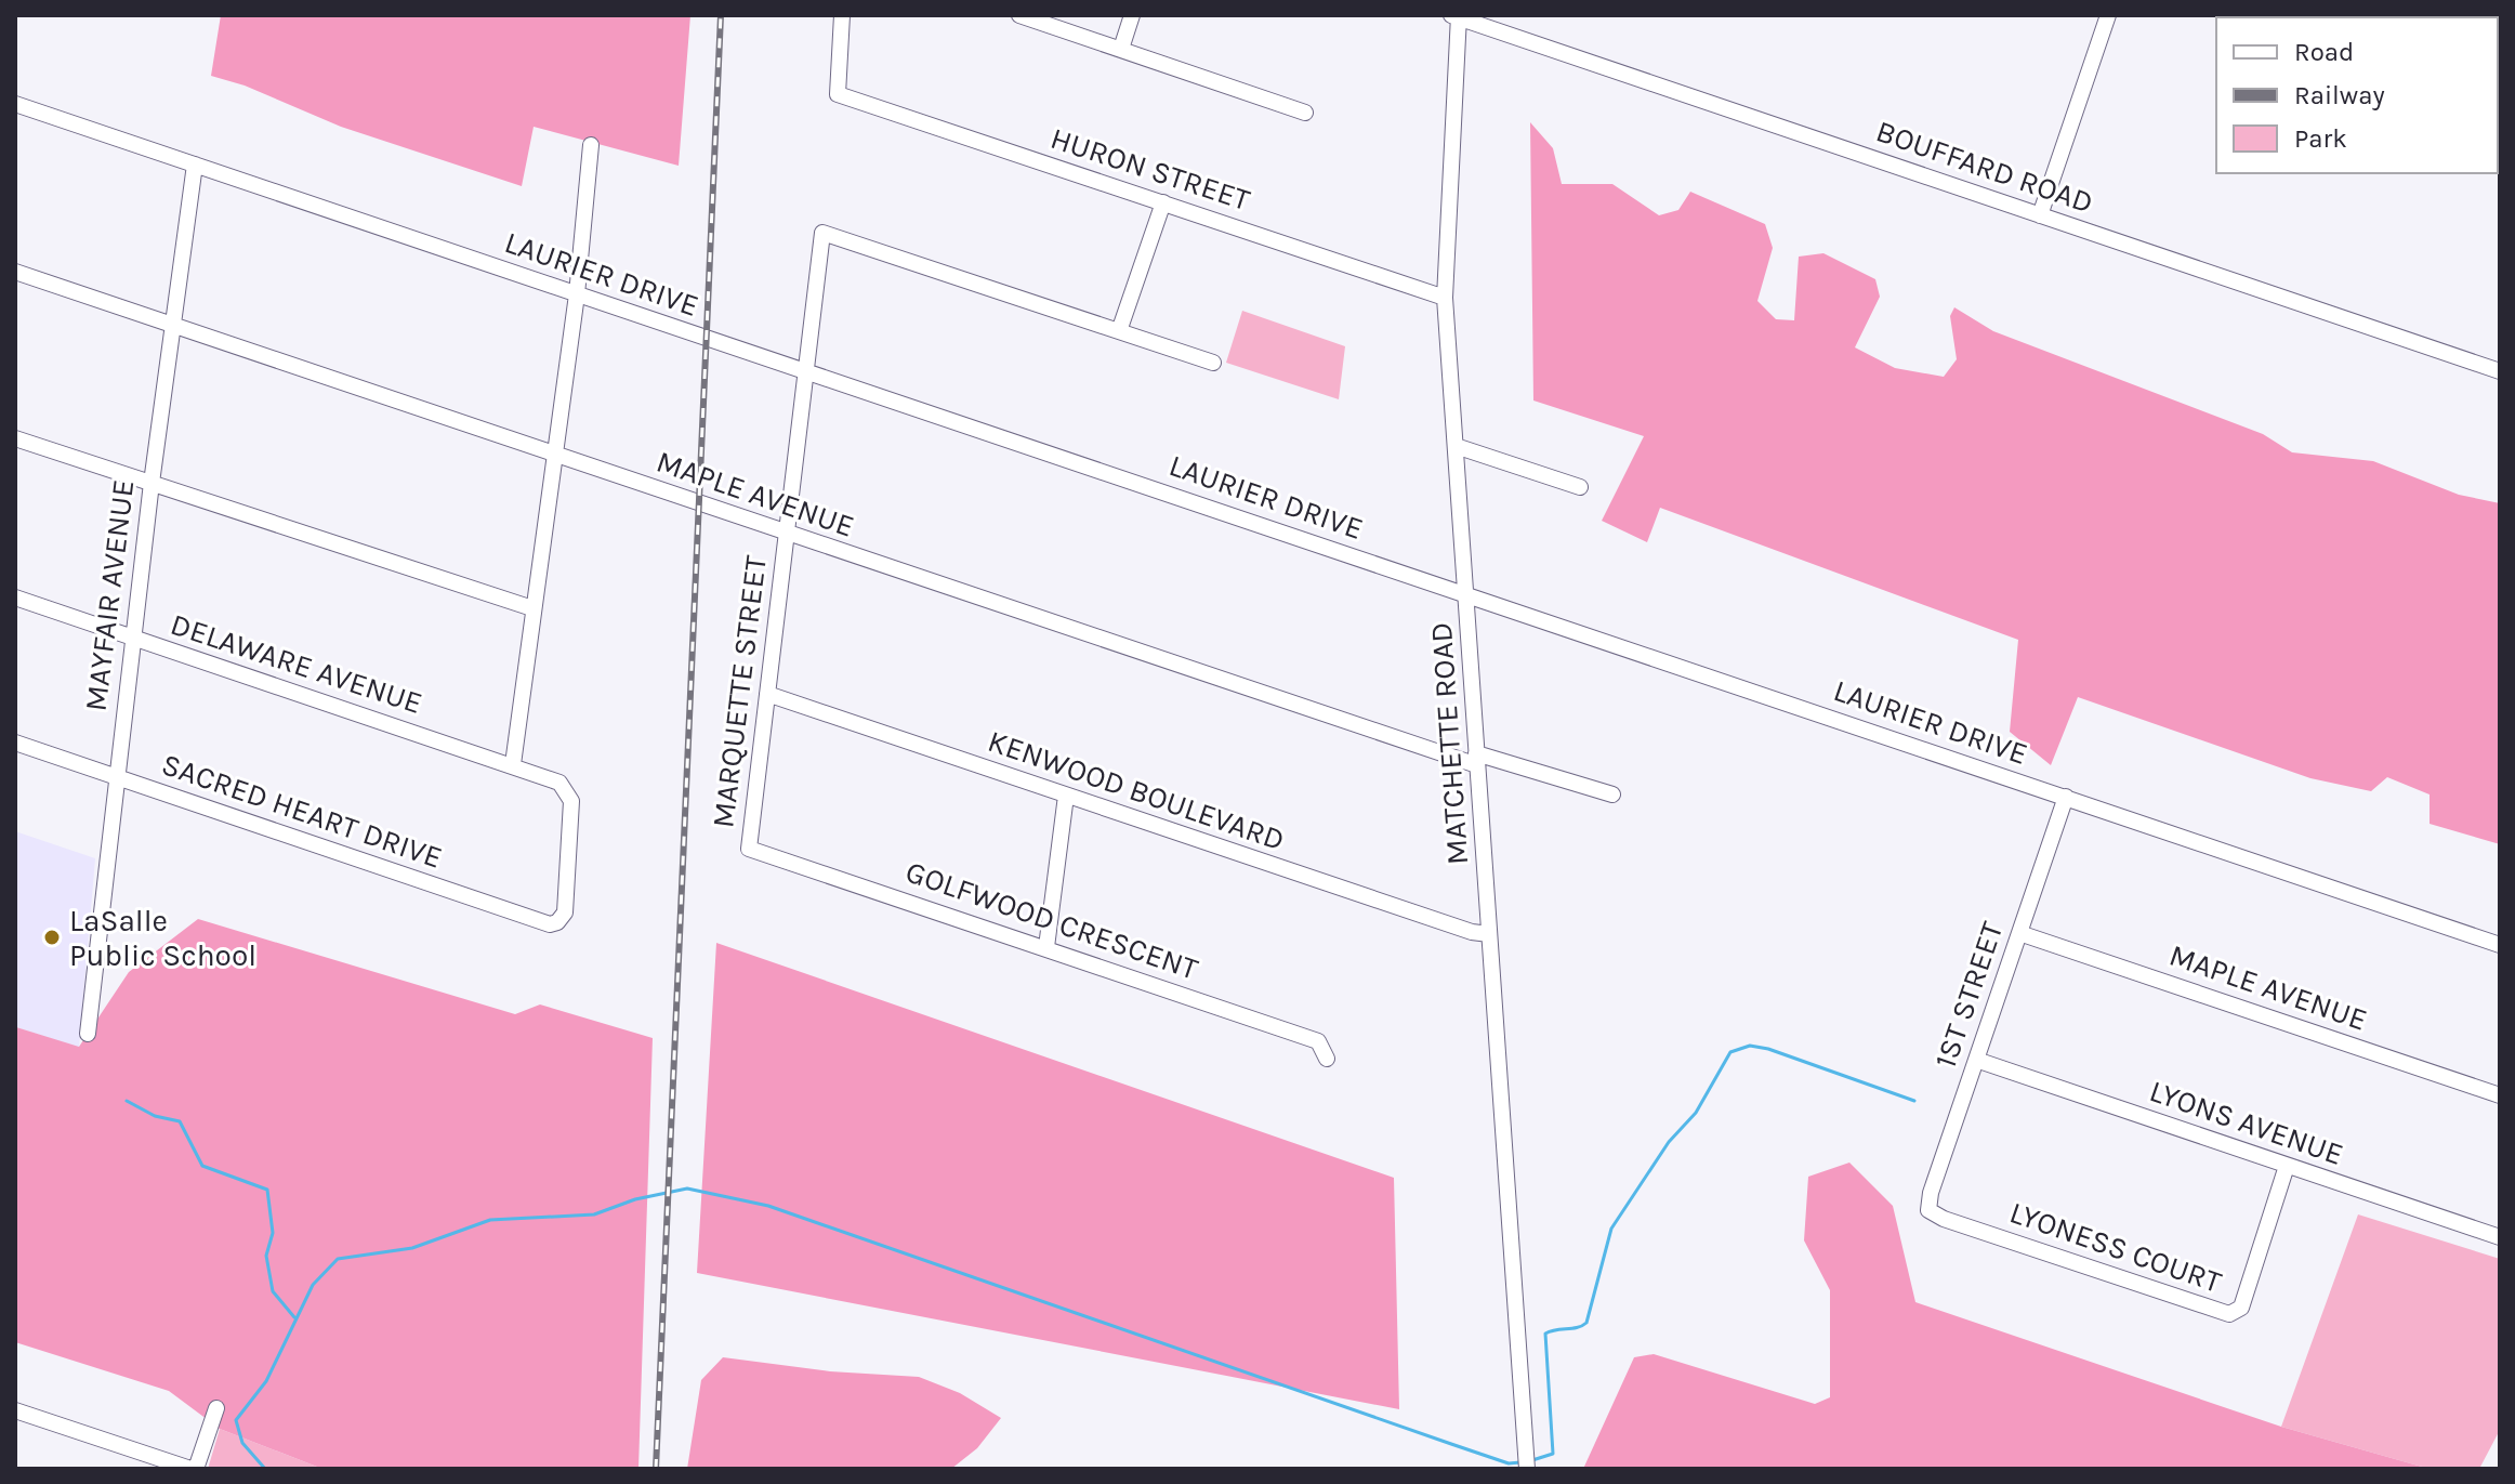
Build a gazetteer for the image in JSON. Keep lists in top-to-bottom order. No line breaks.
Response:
{"streets":{"street":["BOUFFARD ROAD","HURON STREET","LAURIER DRIVE","MAPLE AVENUE","MAYFAIR AVENUE","DELAWARE AVENUE","MARQUETTE STREET","MATCHETTE ROAD","KENWOOD BOULEVARD","SACRED HEART DRIVE","GOLFWOOD CRESCENT","1ST STREET","LYONS AVENUE","LYONESS COURT"]},"crossings":[["BOUFFARD ROAD","MATCHETTE ROAD"],["HURON STREET","MATCHETTE ROAD"],["LAURIER DRIVE","MAYFAIR AVENUE"],["LAURIER DRIVE","MARQUETTE STREET"],["LAURIER DRIVE","MATCHETTE ROAD"],["LAURIER DRIVE","1ST STREET"],["MAPLE AVENUE","MAYFAIR AVENUE"],["MAPLE AVENUE","MARQUETTE STREET"],["MAPLE AVENUE","MATCHETTE ROAD"],["MAPLE AVENUE","1ST STREET"],["MAYFAIR AVENUE","DELAWARE AVENUE"],["MAYFAIR AVENUE","SACRED HEART DRIVE"],["DELAWARE AVENUE","SACRED HEART DRIVE"],["MARQUETTE STREET","KENWOOD BOULEVARD"],["MARQUETTE STREET","GOLFWOOD CRESCENT"],["MATCHETTE ROAD","KENWOOD BOULEVARD"],["1ST STREET","LYONS AVENUE"],["1ST STREET","LYONESS COURT"],["LYONS AVENUE","LYONESS COURT"]],"places":["LaSalle Public School"],"legend":["Road","Railway","Park"]}
